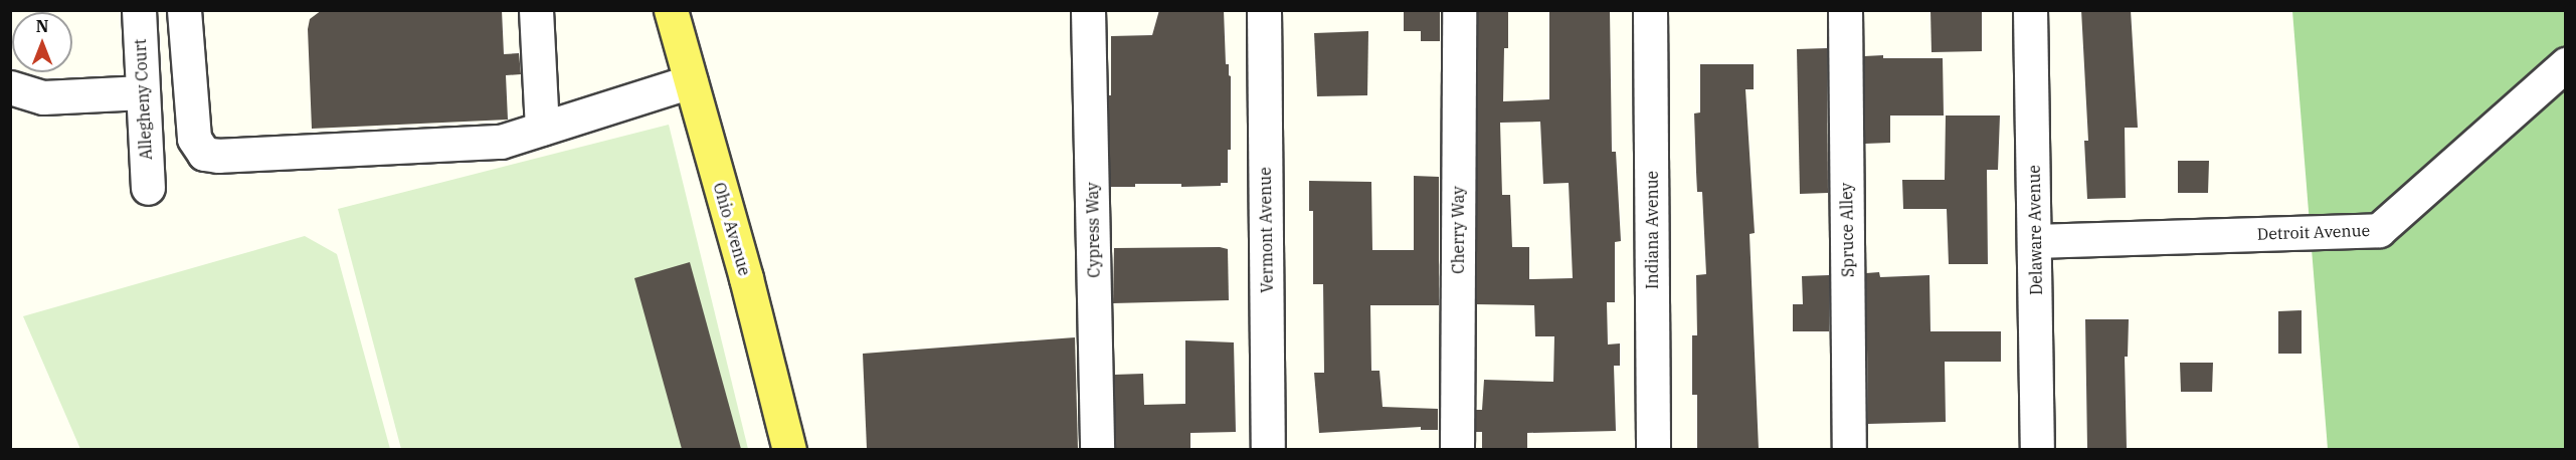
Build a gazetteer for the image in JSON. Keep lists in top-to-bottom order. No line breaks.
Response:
{"streets":{"main road":["Ohio Avenue"],"street":["Allegheny Court","Cypress Way","Vermont Avenue","Cherry Way","Indiana Avenue","Spruce Alley","Delaware Avenue","Detroit Avenue"]},"crossings":[["Delaware Avenue","Detroit Avenue"]],"north":"top"}
